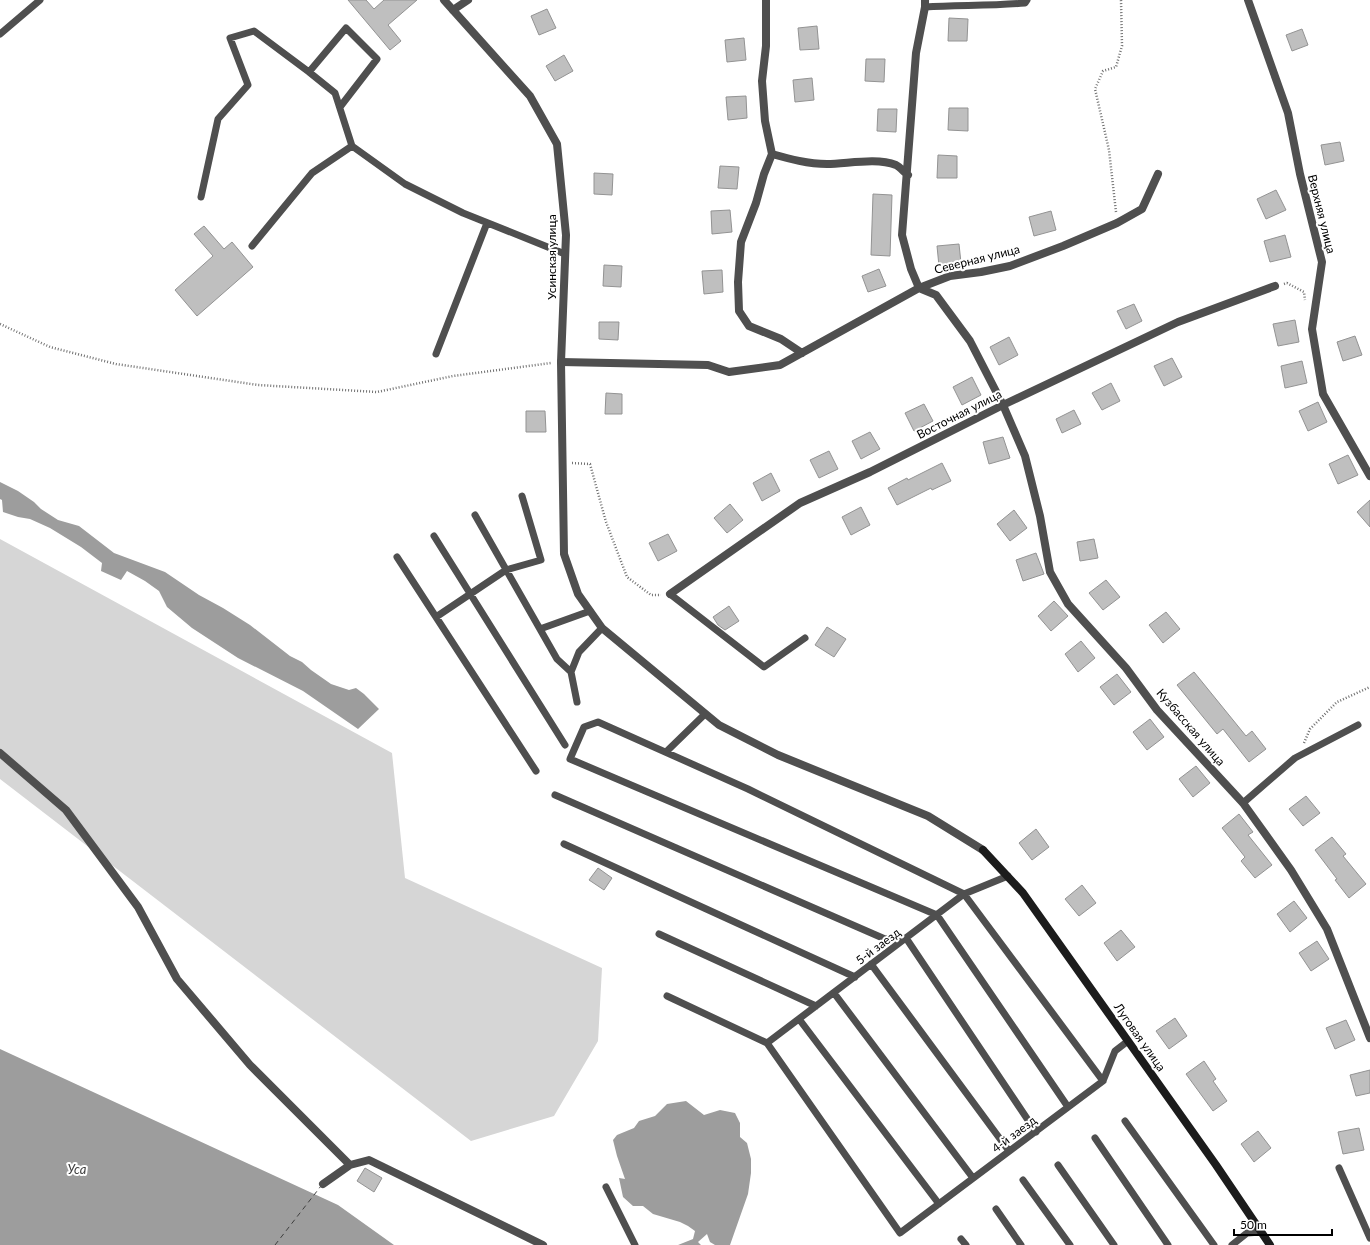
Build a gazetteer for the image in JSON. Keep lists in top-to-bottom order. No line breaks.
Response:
{"streets":{"main road":["Луговая улица"],"street":["Верхняя улица","Усинская улица","Северная улица","Восточная улица","Кузбасская улица"],"lane":["5-й заезд","4-й заезд"]},"crossings":[["Усинская улица","Северная улица"],["Усинская улица","Луговая улица"],["Северная улица","Кузбасская улица"],["Восточная улица","Кузбасская улица"],["5-й заезд","Луговая улица"],["5-й заезд","4-й заезд"]],"water":["Уса"],"scale_bar":"50 m"}
